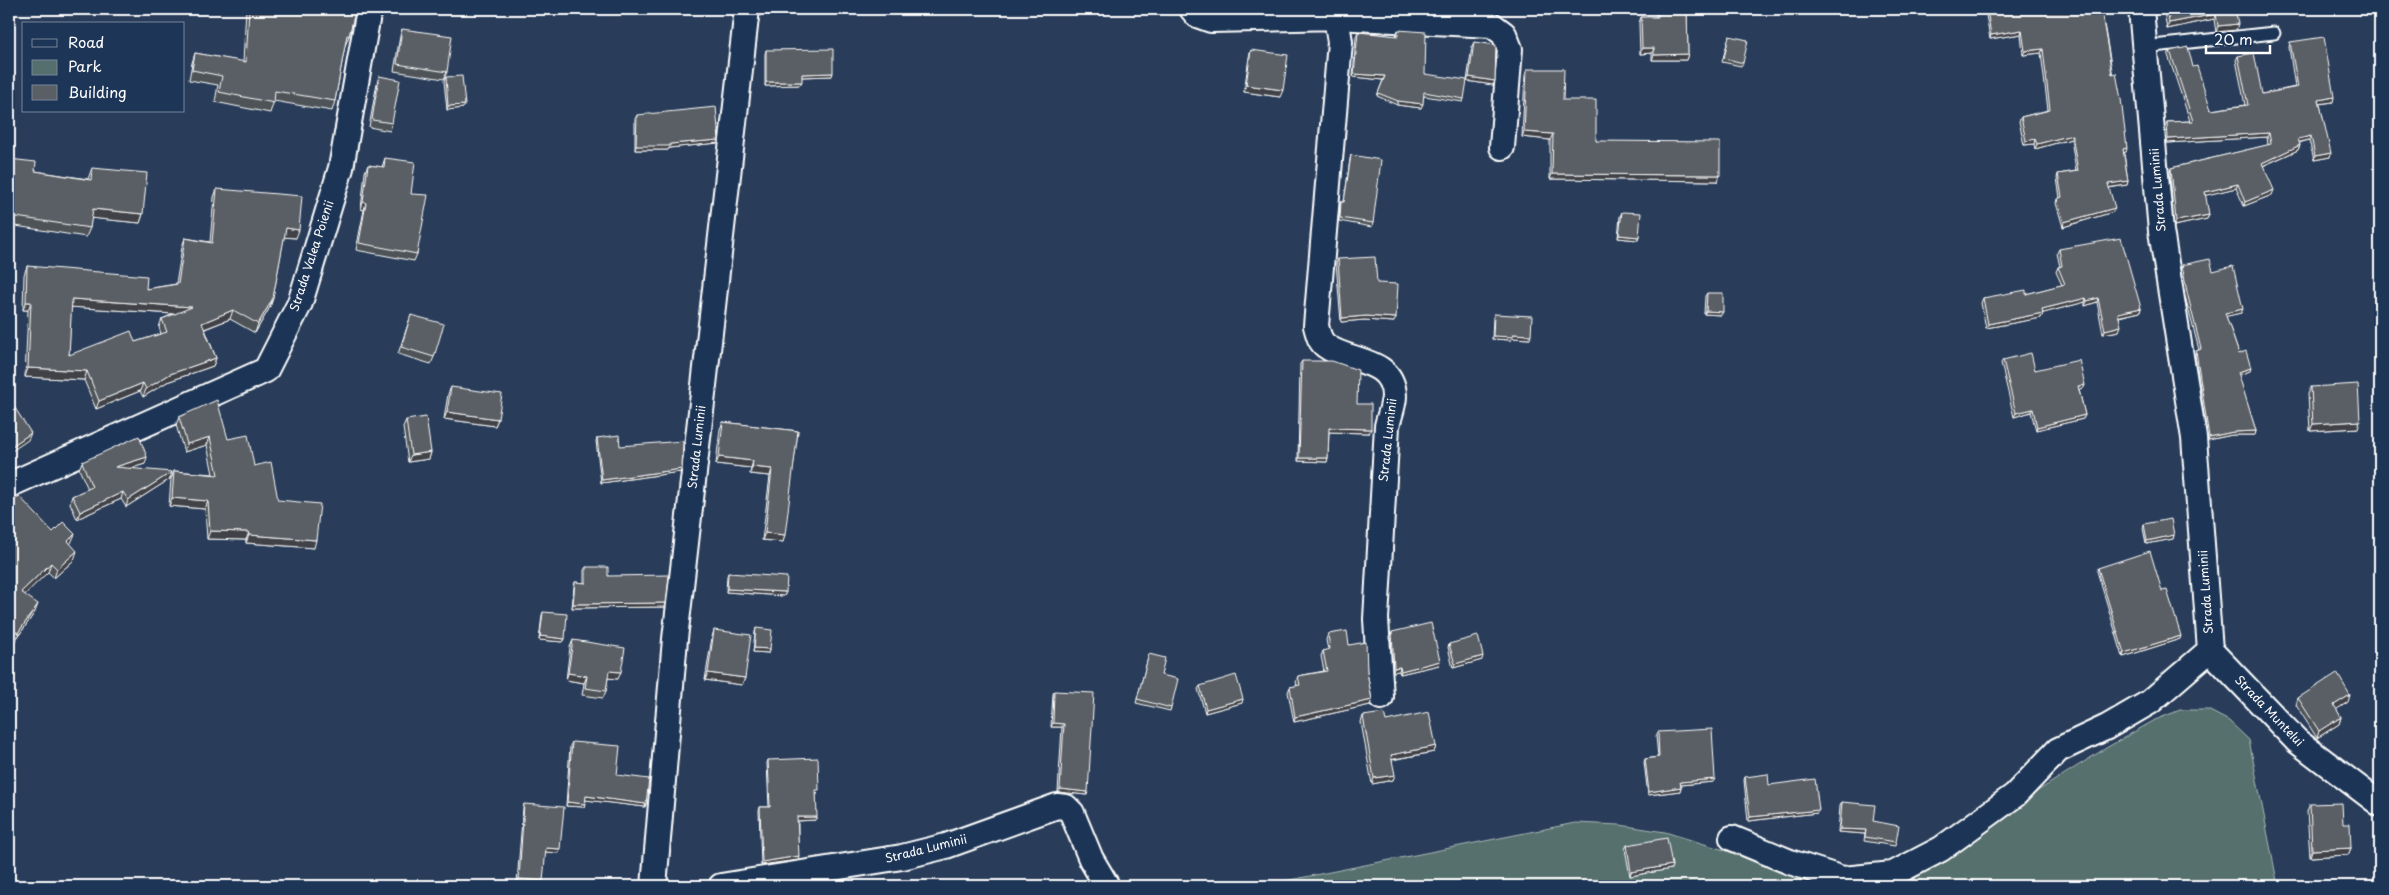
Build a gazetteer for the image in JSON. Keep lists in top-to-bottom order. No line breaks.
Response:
{"streets":{"street":["Strada Luminii","Strada Valea Poienii","Strada Muntelui"]},"crossings":[["Strada Luminii","Strada Muntelui"]],"legend":["Road","Park","Building"],"scale_bar":"20 m"}
